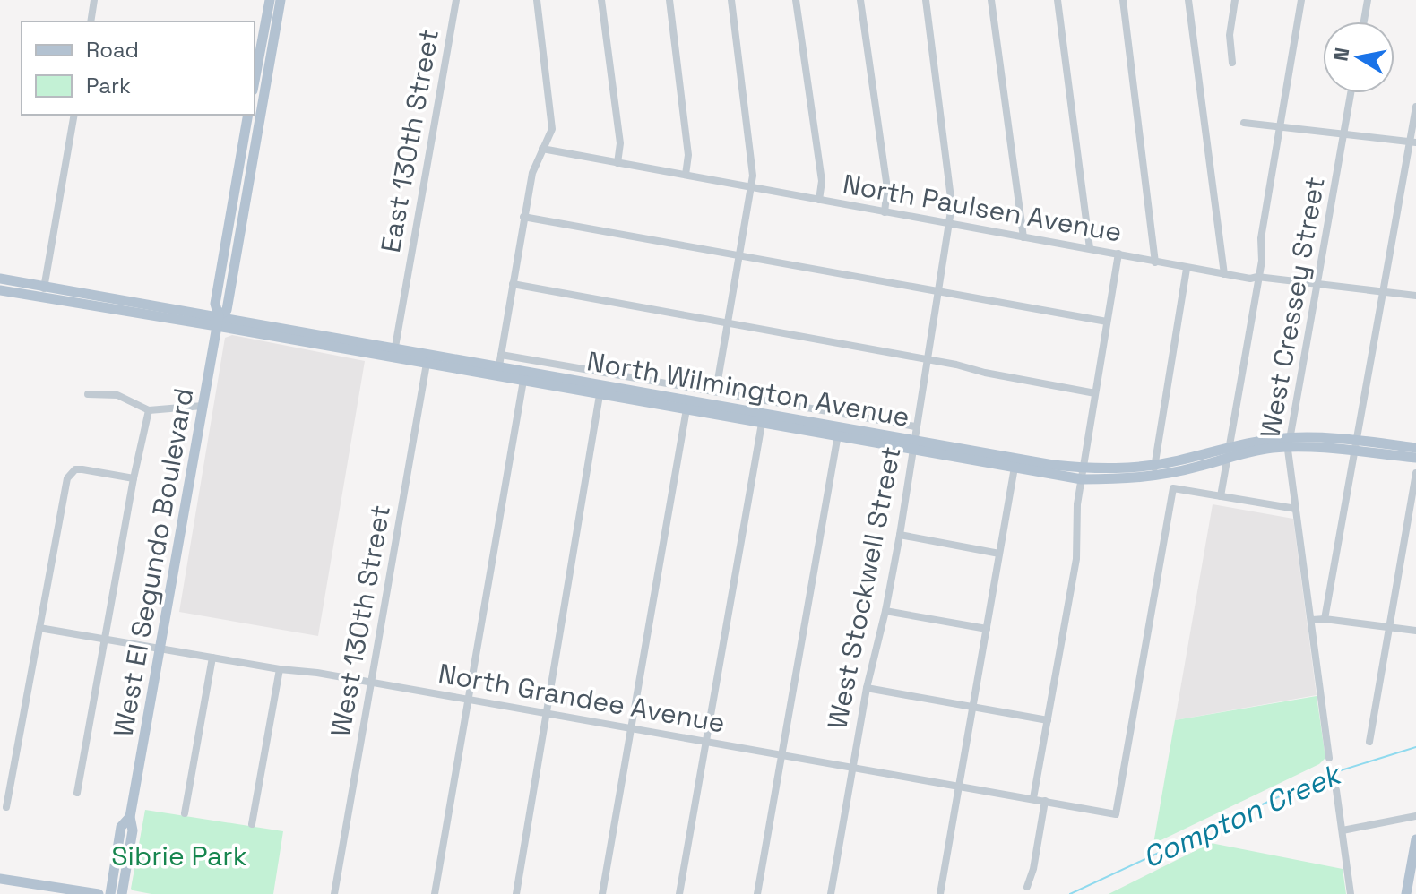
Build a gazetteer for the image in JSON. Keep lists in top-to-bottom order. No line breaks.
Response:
{"streets":{"main road":["North Wilmington Avenue","West El Segundo Boulevard"],"street":["East 130th Street","North Paulsen Avenue","West Cressey Street","West Stockwell Street","West 130th Street","North Grandee Avenue"]},"crossings":[["East 130th Street","North Wilmington Avenue"],["North Paulsen Avenue","West Cressey Street"],["North Paulsen Avenue","West Stockwell Street"],["West Cressey Street","North Wilmington Avenue"],["North Wilmington Avenue","West El Segundo Boulevard"],["North Wilmington Avenue","West Stockwell Street"],["North Wilmington Avenue","West 130th Street"],["West El Segundo Boulevard","North Grandee Avenue"],["West Stockwell Street","North Grandee Avenue"],["West 130th Street","North Grandee Avenue"]],"water":["Compton Creek"],"parks":["Sibrie Park"],"legend":["Road","Park"],"north":"left"}
